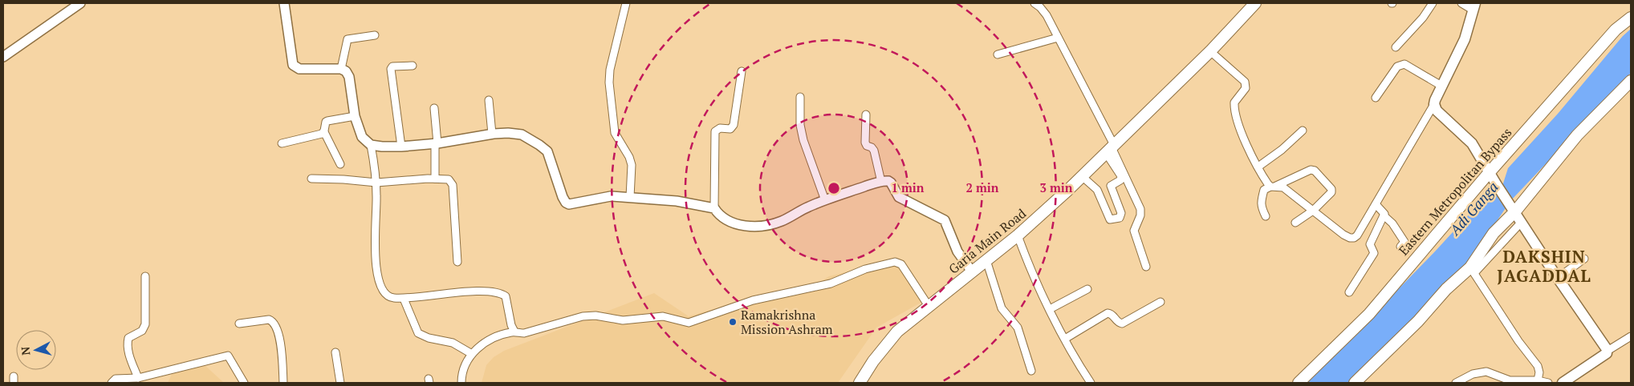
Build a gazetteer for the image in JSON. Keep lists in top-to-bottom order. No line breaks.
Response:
{"streets":{"main road":["Eastern Metropolitan Bypass","Garia Main Road"]},"districts":["DAKSHIN JAGADDAL"],"water":["Adi Ganga"],"places":["Ramakrishna Mission Ashram"],"north":"left","rings":["1 min","2 min","3 min"]}
